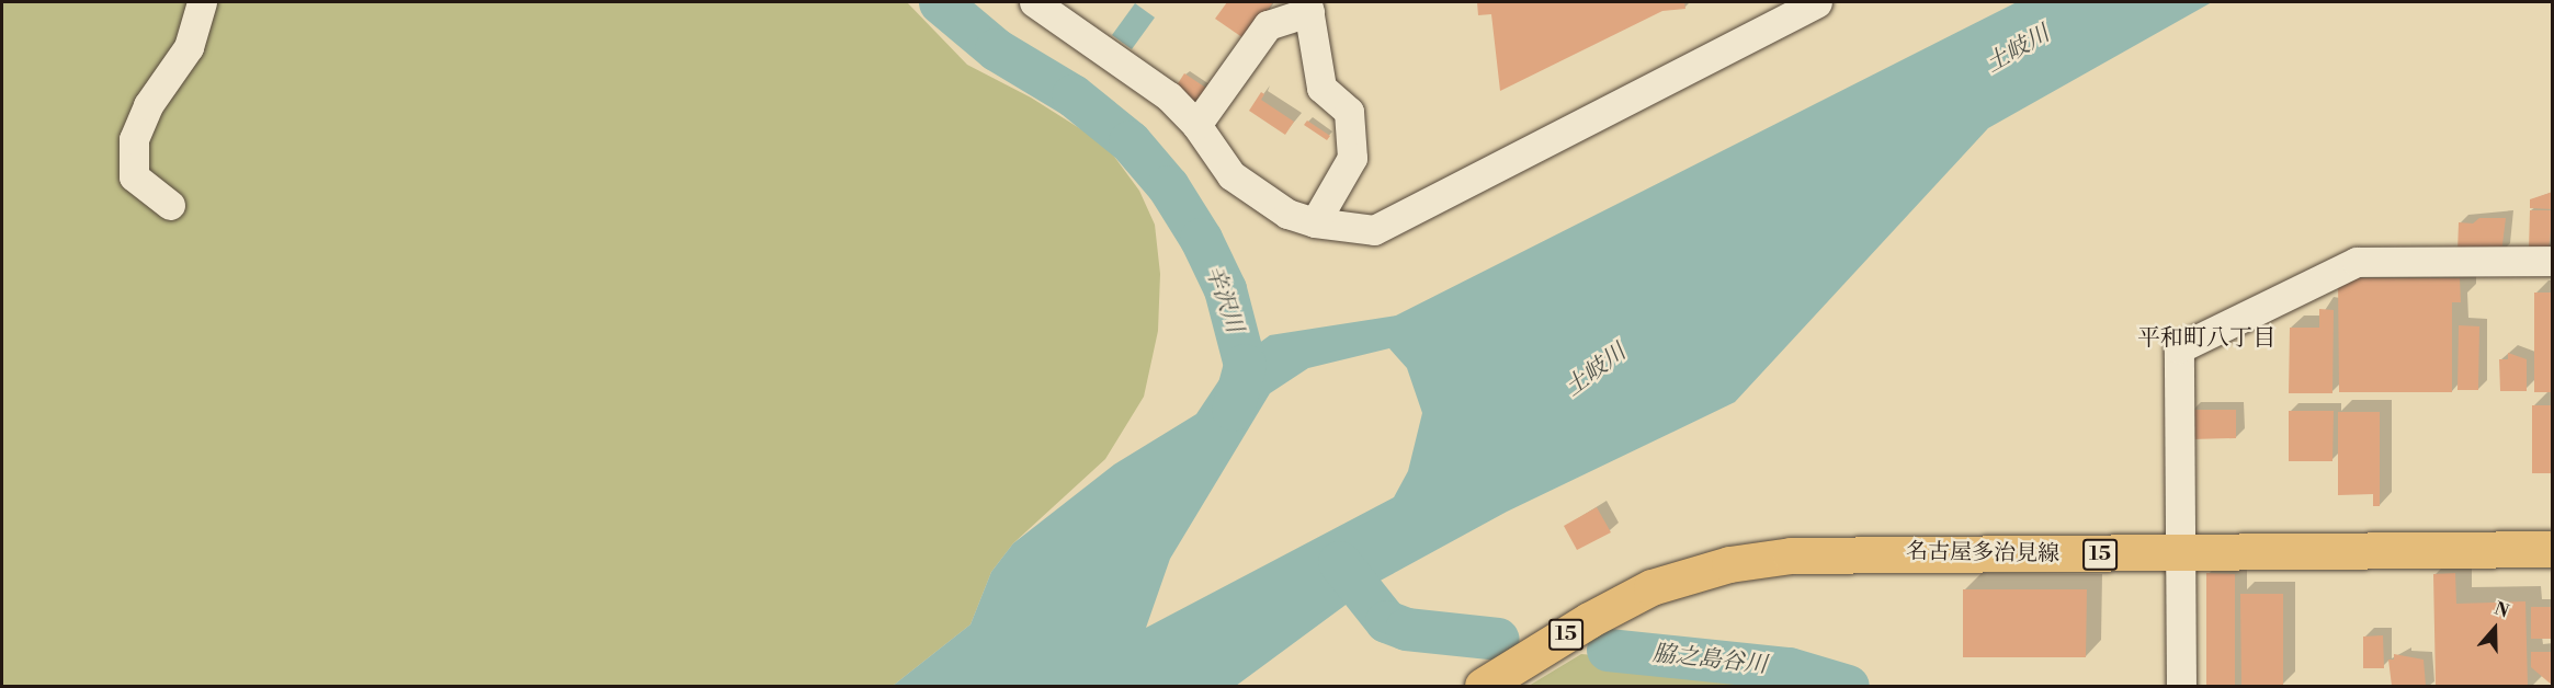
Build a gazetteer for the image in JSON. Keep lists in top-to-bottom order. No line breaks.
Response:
{"streets":{"main road":["名古屋多治見線","15"]},"districts":["平和町八丁目"],"water":["土岐川","辛沢川","脇之島谷川"],"north":"top"}
